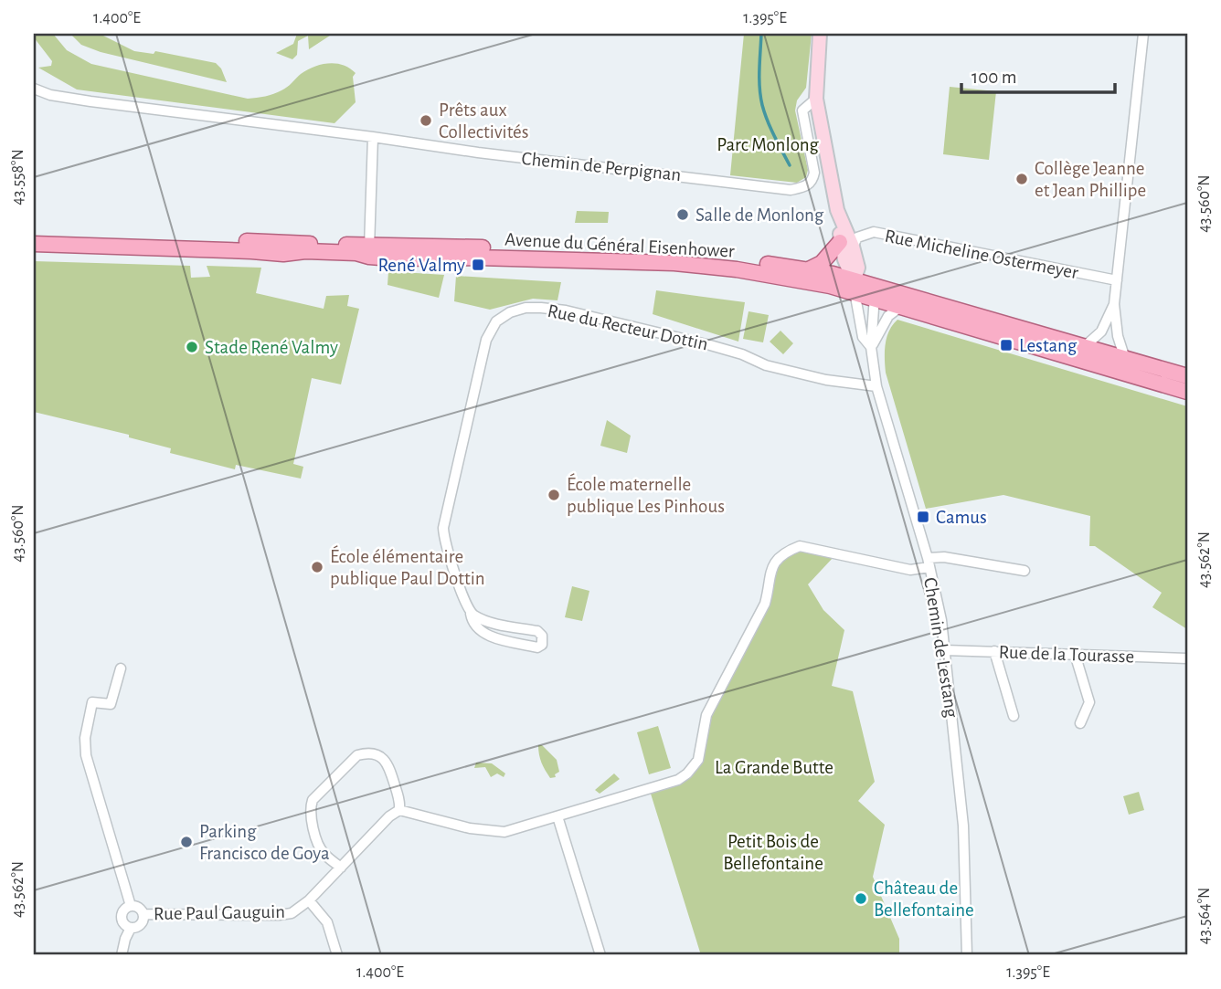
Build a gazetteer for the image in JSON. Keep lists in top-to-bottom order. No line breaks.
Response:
{"streets":{"main road":["Avenue du Général Eisenhower"],"street":["Chemin de Perpignan","Rue Micheline Ostermeyer","Rue du Recteur Dottin","Chemin de Lestang","Rue de la Tourasse","Rue Paul Gauguin"]},"crossings":[["Chemin de Perpignan","Chemin de Lestang"],["Avenue du Général Eisenhower","Chemin de Lestang"],["Rue Micheline Ostermeyer","Chemin de Lestang"],["Rue du Recteur Dottin","Chemin de Lestang"],["Chemin de Lestang","Rue de la Tourasse"]],"parks":["Parc Monlong","La Grande Butte","Petit Bois de Bellefontaine"],"places":{"other":["Prêts aux Collectivités","Collège Jeanne et Jean Phillipe","Salle de Monlong","Stade René Valmy","École maternelle publique Les Pinhous","École élémentaire publique Paul Dottin","Parking Francisco de Goya","Château de Bellefontaine"],"transit":["René Valmy","Lestang","Camus"]},"scale_bar":"100 m","coordinates":["1.400°E","1.395°E","43.558°N","43.560°N","43.562°N","43.564°N"]}
